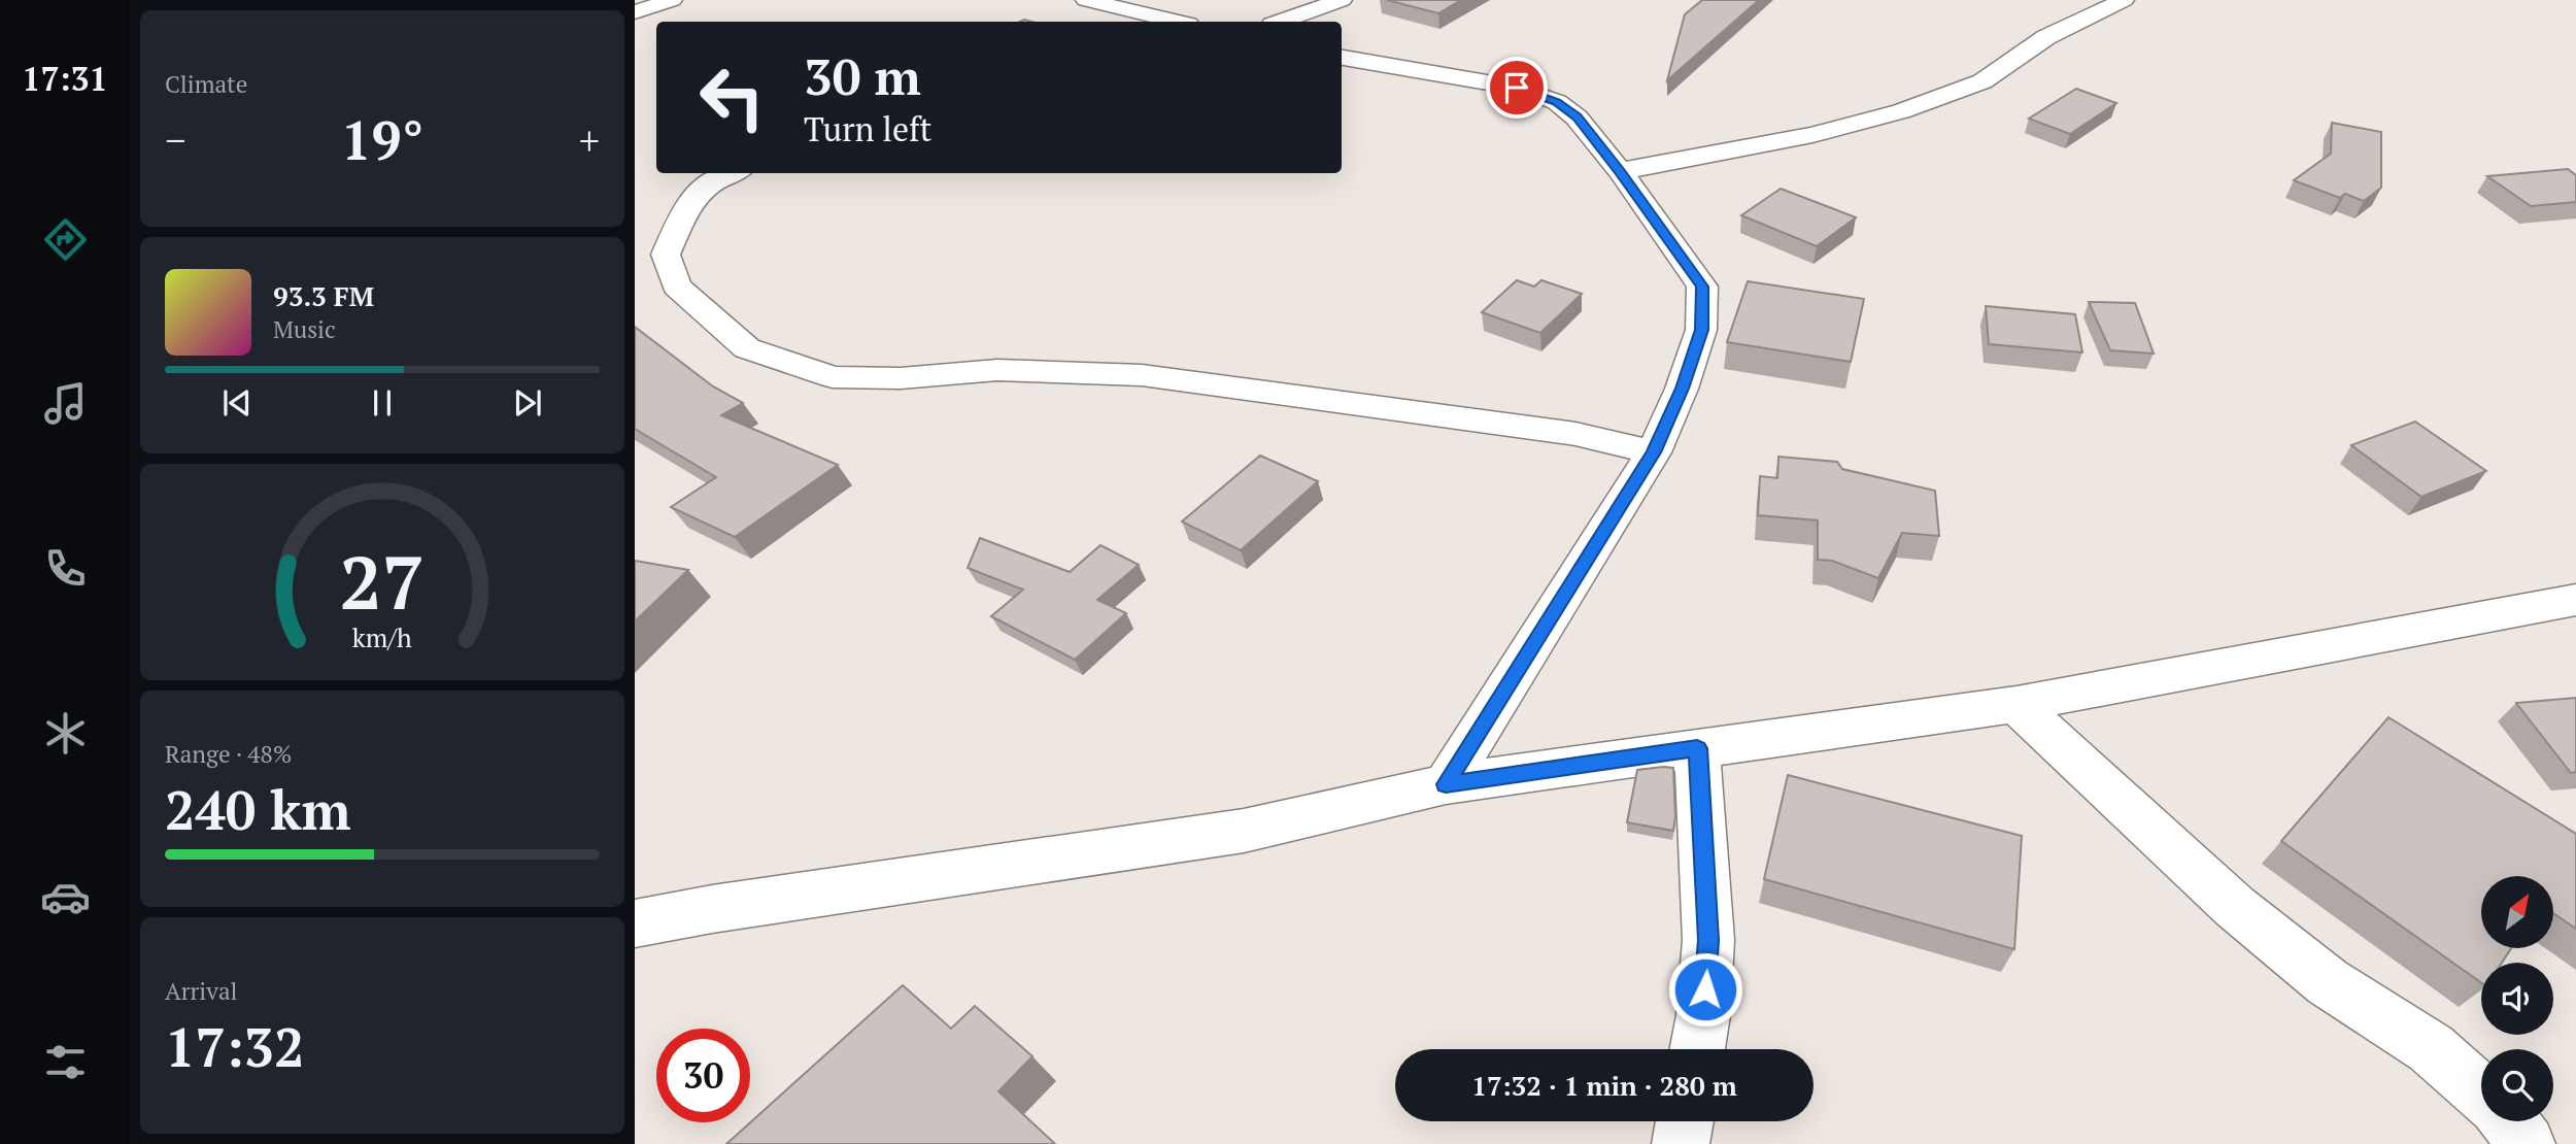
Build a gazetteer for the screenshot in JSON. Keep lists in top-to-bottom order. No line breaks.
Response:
{"north":"top right","page":{"tabs":"17:31","tile":["Climate",["Range · 48%","240 km"],["Arrival","17:32"]],"turn":["30 m","Turn left"],"heat":["−","19°","+"],"song":["93.3 FM","Music"],"limit":"30","trip":"17:32 · 1 min · 280 m","gauge":["27","km/h"]}}
